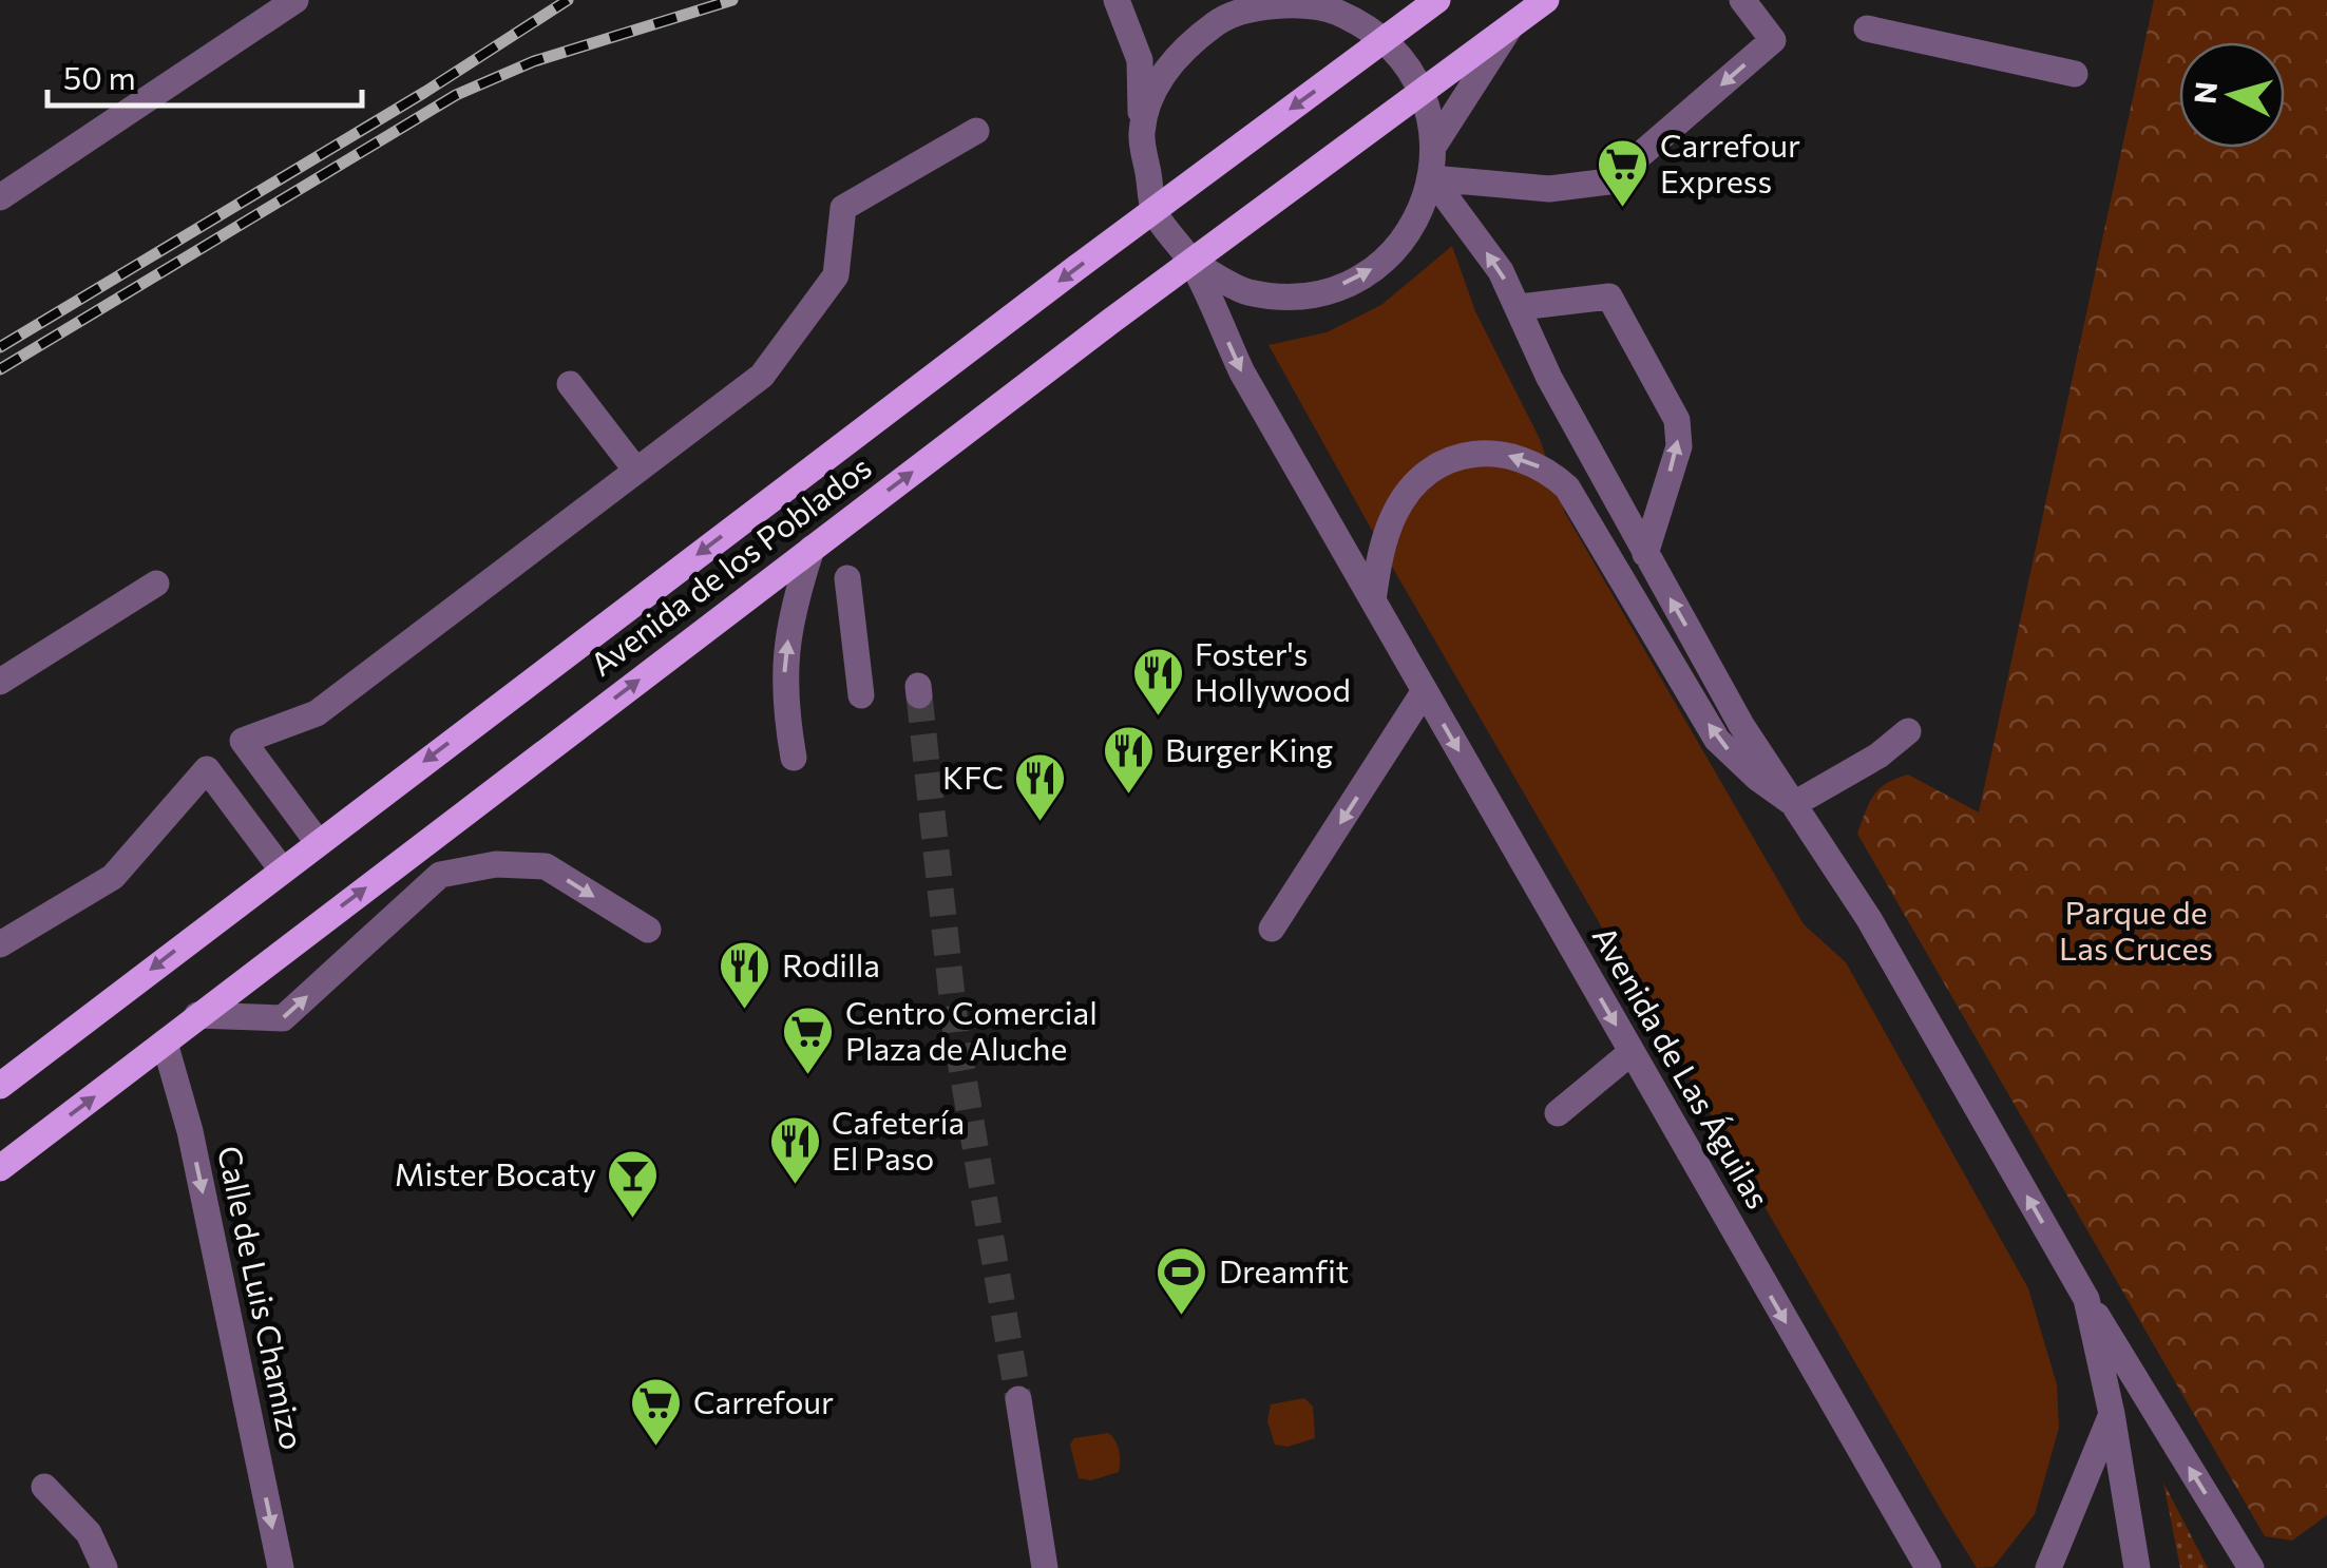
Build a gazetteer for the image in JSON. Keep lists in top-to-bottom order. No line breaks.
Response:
{"streets":{"main road":["Avenida de los Poblados"],"street":["Avenida de Las Águilas","Calle de Luis Chamizo"]},"crossings":[["Avenida de los Poblados","Avenida de Las Águilas"],["Avenida de los Poblados","Calle de Luis Chamizo"]],"one_way":["Avenida de Las Águilas","Calle de Luis Chamizo"],"parks":["Parque de Las Cruces"],"places":{"supermarket":["Carrefour Express","Centro Comercial Plaza de Aluche","Carrefour"],"restaurant":["Foster's Hollywood","Burger King","KFC","Rodilla","Cafetería El Paso"],"bar":["Mister Bocaty"],"sports":["Dreamfit"]},"scale_bar":"50 m","north":"left"}
